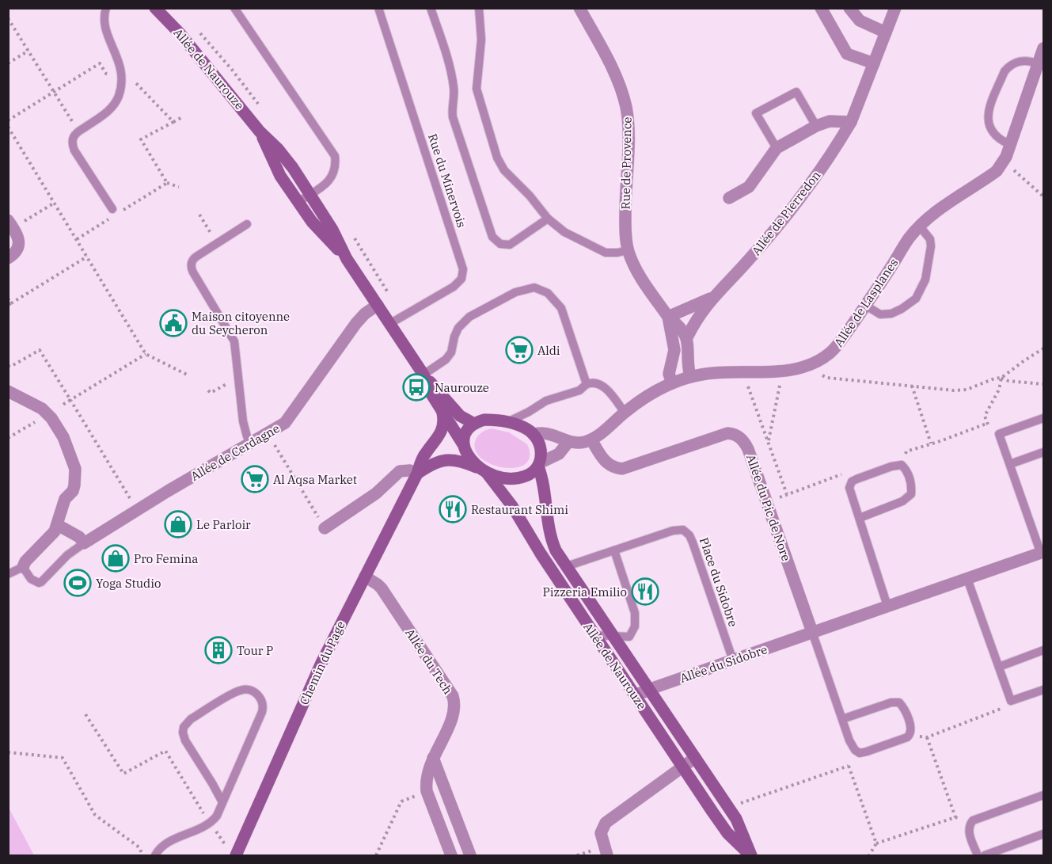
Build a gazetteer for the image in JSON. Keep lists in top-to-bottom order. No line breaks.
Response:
{"streets":{"street":["Allée de Naurouze","Rue de Provence","Allée de Pierredon","Allée de Lasplanes","Allée de Cerdagne","Allée du Pic de Nore","Allée du Tech","Chemin du Page","Allée du Sidobre"],"lane":["Rue du Minervois","Place du Sidobre"]},"crossings":[["Allée de Naurouze","Rue du Minervois"],["Allée de Naurouze","Allée de Cerdagne"],["Allée de Naurouze","Chemin du Page"],["Allée de Naurouze","Allée du Sidobre"],["Rue de Provence","Allée de Pierredon"],["Rue de Provence","Allée de Lasplanes"],["Allée de Lasplanes","Allée du Pic de Nore"],["Allée du Pic de Nore","Allée du Sidobre"],["Place du Sidobre","Allée du Sidobre"],["Allée du Tech","Chemin du Page"]],"places":{"public building":["Maison citoyenne du Seycheron"],"supermarket":["Aldi","Al Aqsa Market"],"bus stop":["Naurouze"],"restaurant":["Restaurant Shimi","Pizzeria Emilio"],"shop":["Le Parloir","Pro Femina"],"sports":["Yoga Studio"],"building":["Tour P"]}}
